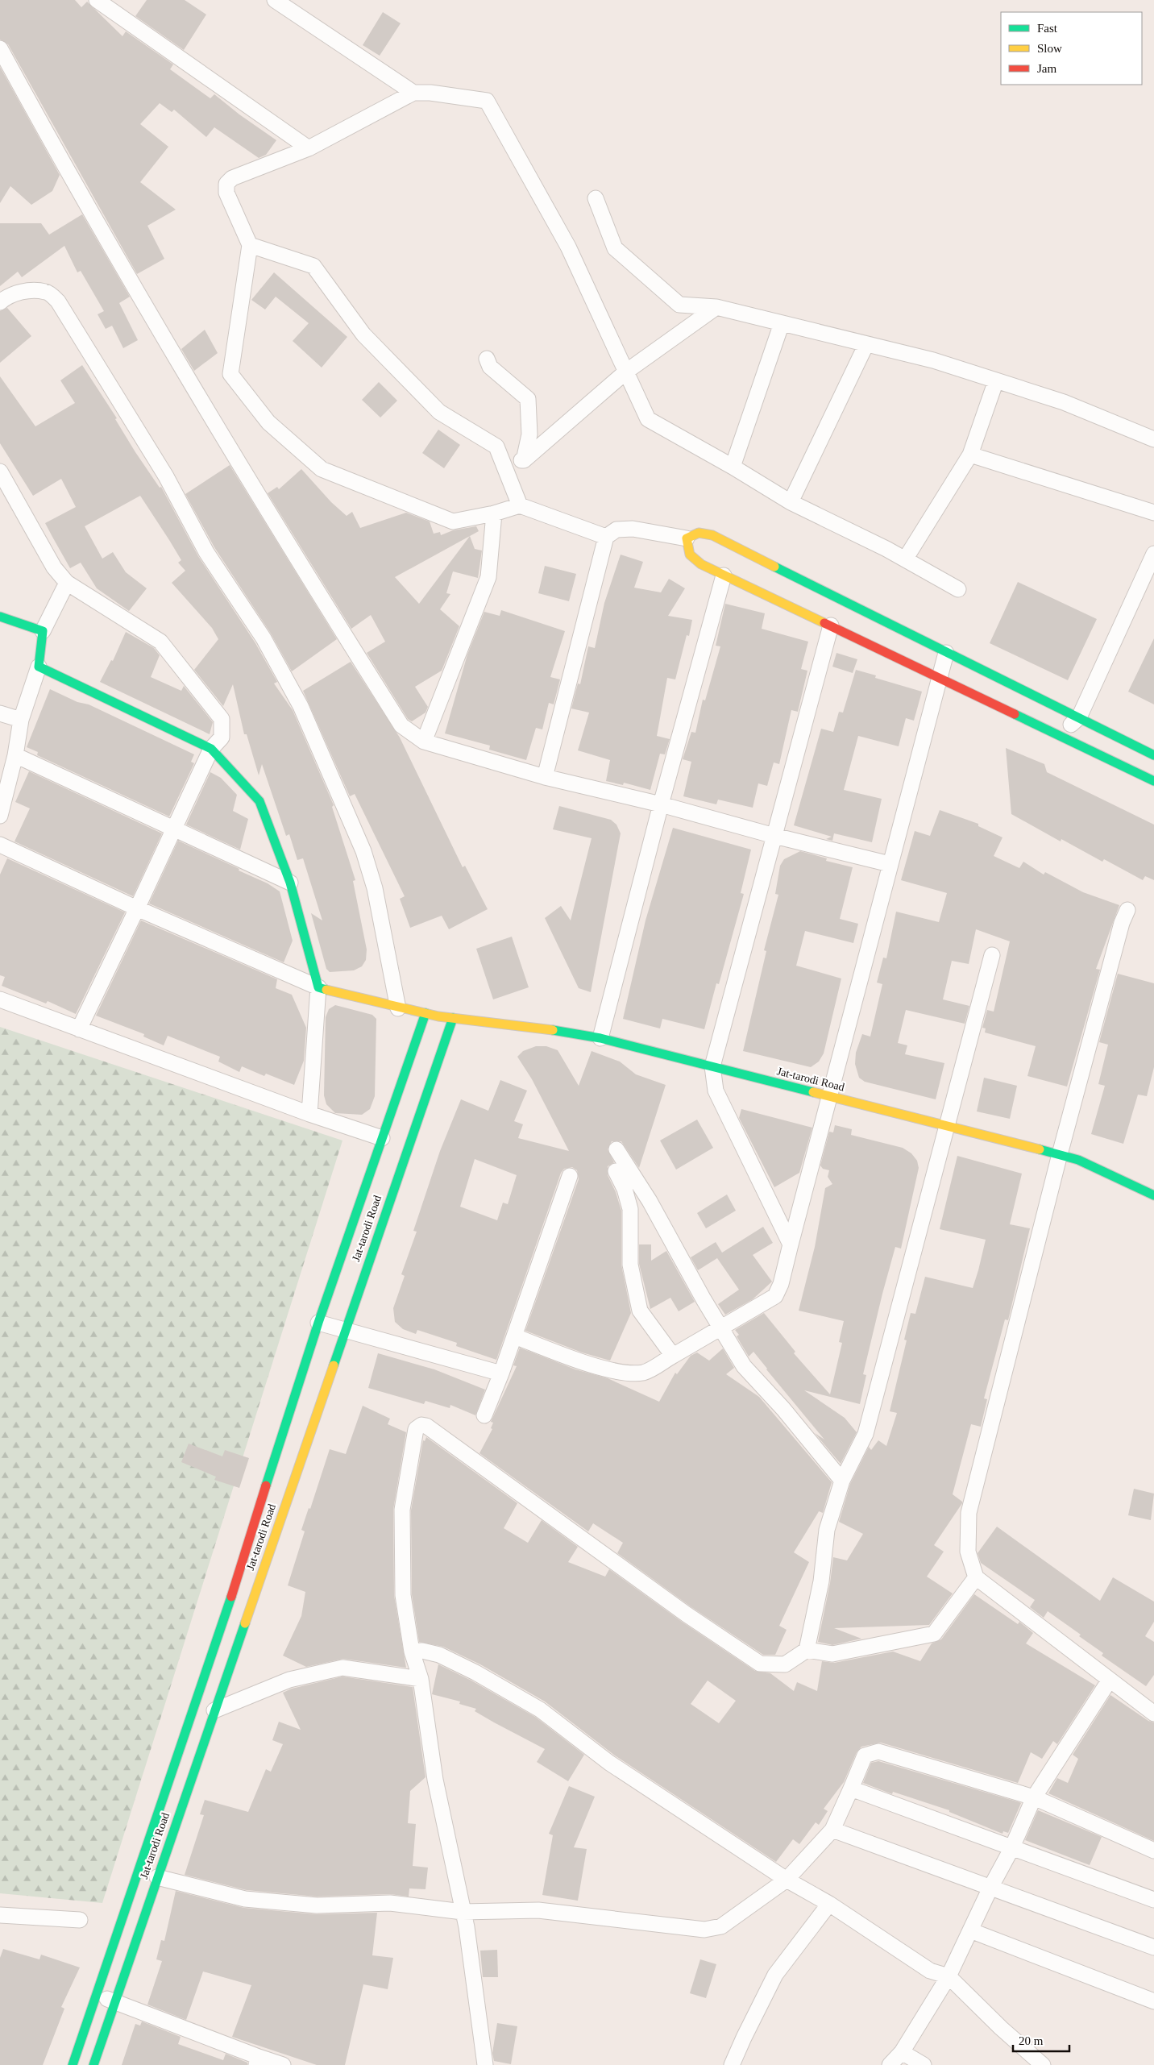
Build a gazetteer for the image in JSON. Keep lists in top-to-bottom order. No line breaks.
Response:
{"streets":{"street":["Jat-tarodi Road"]},"legend":["Fast","Slow","Jam"],"scale_bar":"20 m"}
